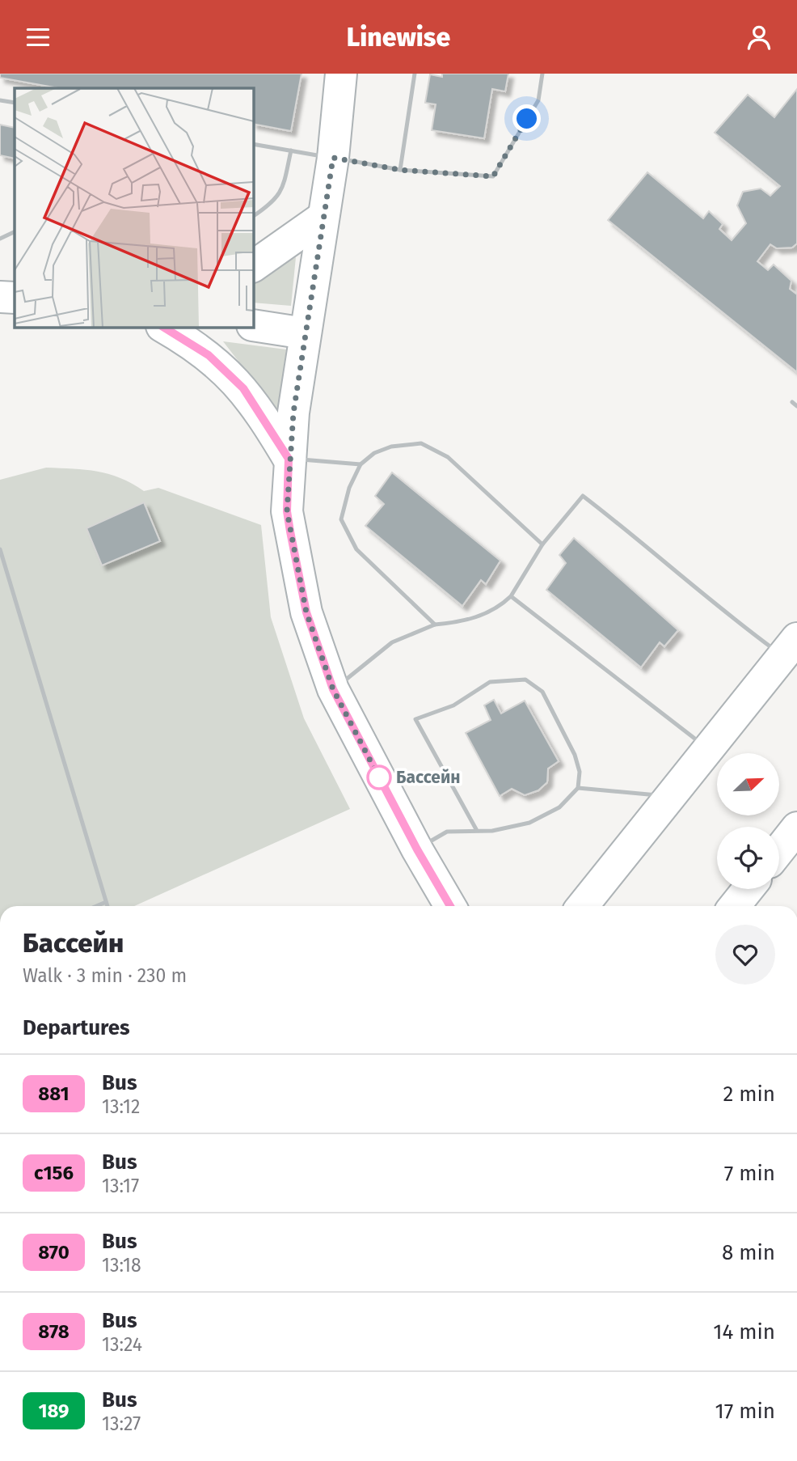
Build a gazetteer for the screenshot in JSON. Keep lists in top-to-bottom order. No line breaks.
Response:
{"places":["Бассейн"],"lines":["bus line 881"],"north":"top right","page":{"header":"Linewise","heading":[["Бассейн","Walk · 3 min · 230 m"],"Departures"],"list":[{"mark":"881","name":"Bus","note":"13:12","value":"2 min"},{"mark":"с156","name":"Bus","note":"13:17","value":"7 min"},{"mark":"870","name":"Bus","note":"13:18","value":"8 min"},{"mark":"878","name":"Bus","note":"13:24","value":"14 min"},{"mark":"189","name":"Bus","note":"13:27","value":"17 min"}]}}
